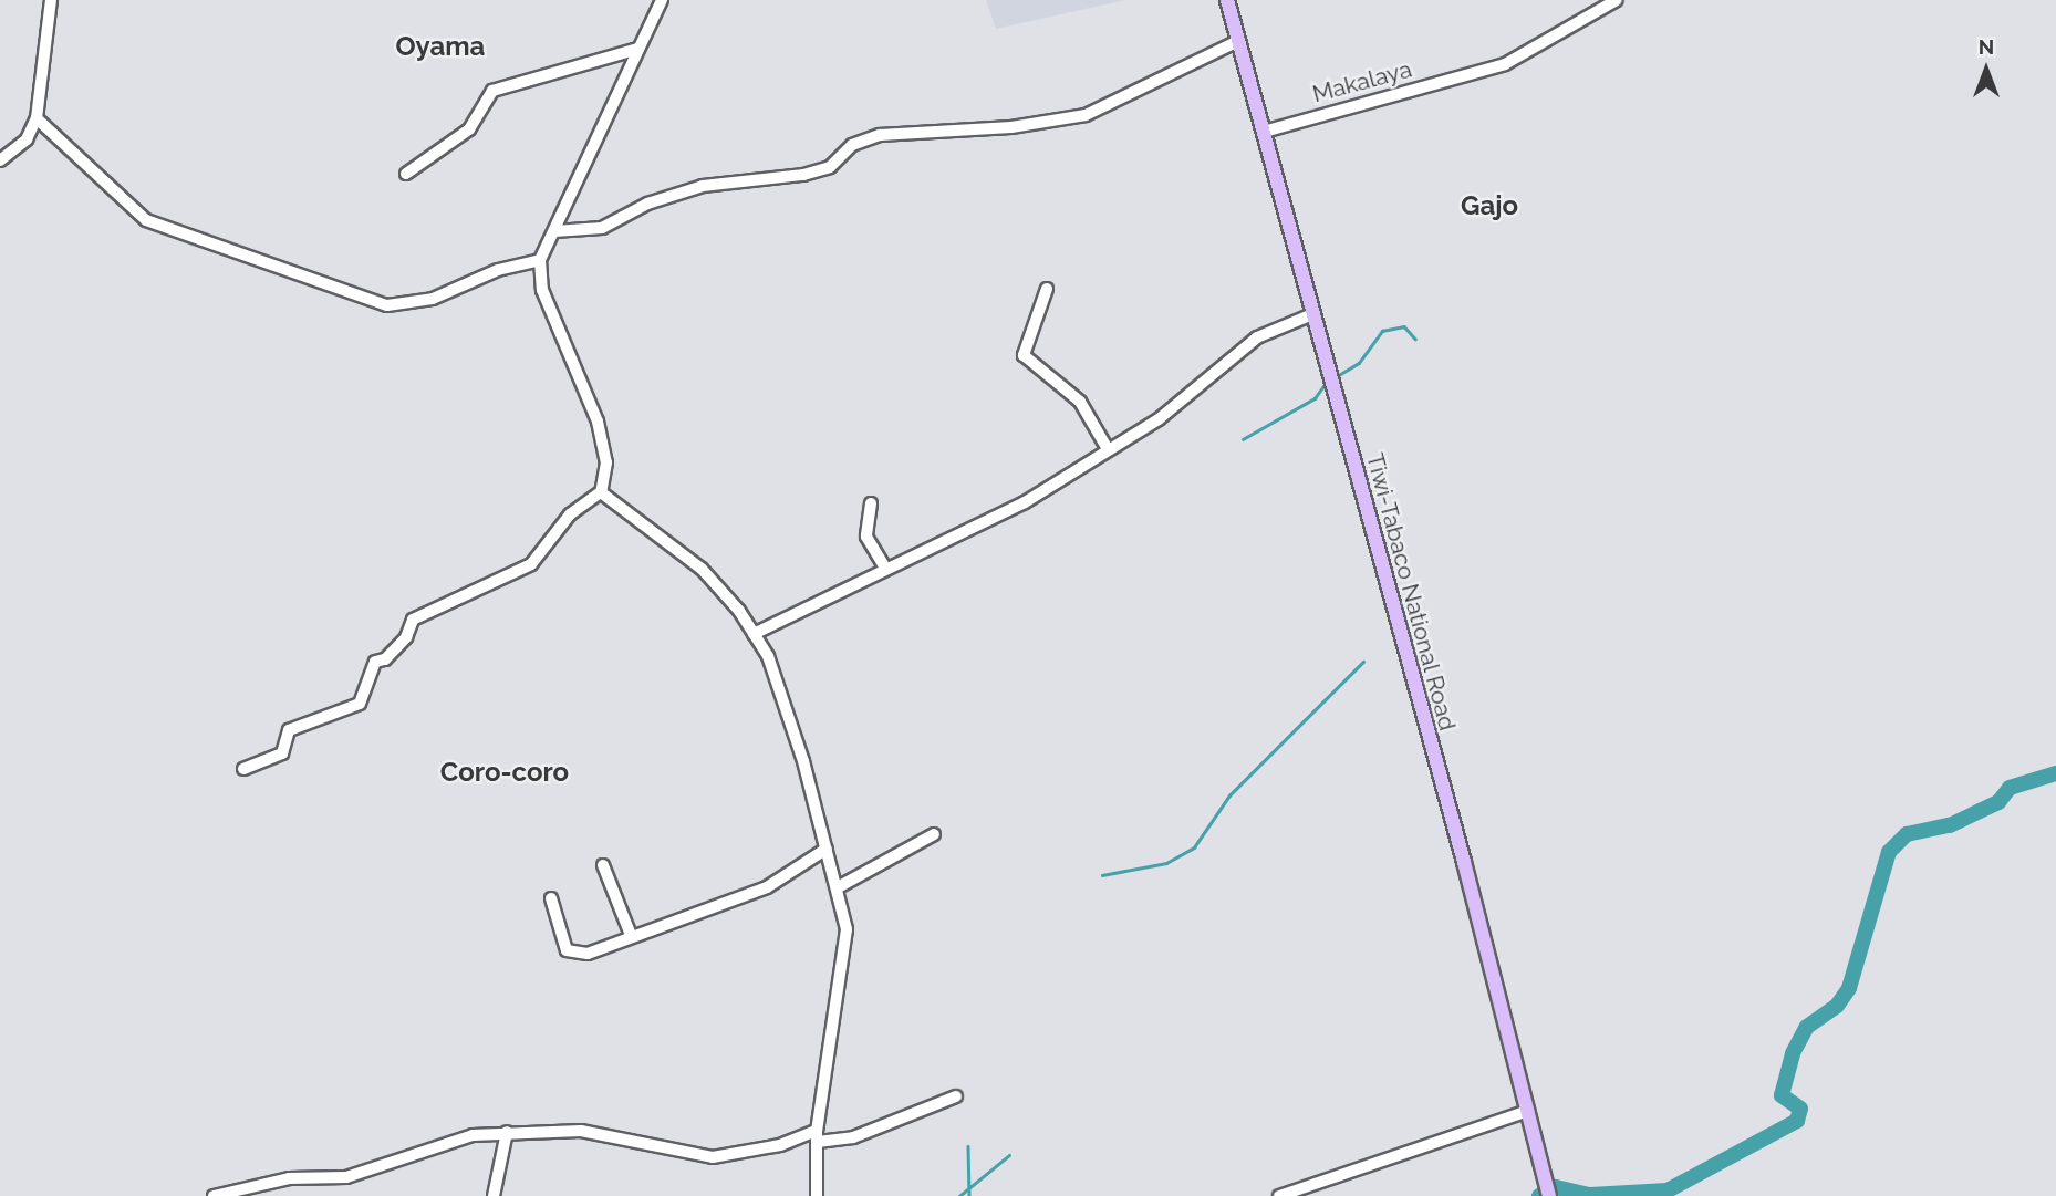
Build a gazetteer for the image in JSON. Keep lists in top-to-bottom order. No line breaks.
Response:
{"streets":{"main road":["Tiwi-Tabaco National Road"],"street":["Makalaya"]},"crossings":[["Makalaya","Tiwi-Tabaco National Road"]],"districts":["Oyama","Gajo","Coro-coro"],"north":"top"}
